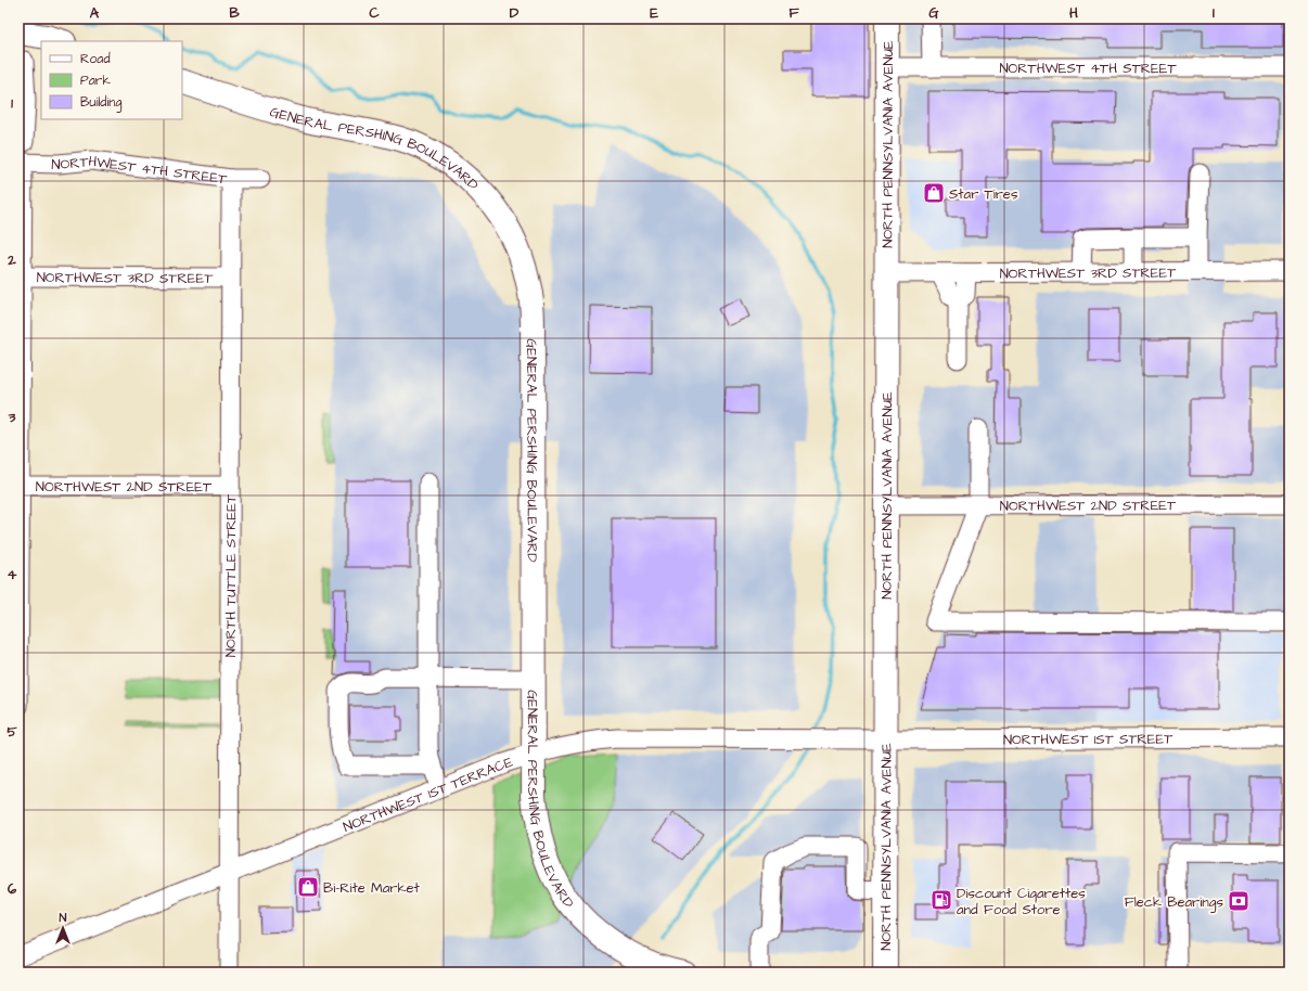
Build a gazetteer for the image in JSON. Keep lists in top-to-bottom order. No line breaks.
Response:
{"streets":{"main road":["NORTH PENNSYLVANIA AVENUE","GENERAL PERSHING BOULEVARD"],"street":["NORTHWEST 4TH STREET","NORTHWEST 3RD STREET","NORTHWEST 2ND STREET","NORTH TUTTLE STREET","NORTHWEST 1ST STREET","NORTHWEST 1ST TERRACE"]},"crossings":[["NORTHWEST 4TH STREET","NORTH PENNSYLVANIA AVENUE"],["NORTHWEST 4TH STREET","NORTH TUTTLE STREET"],["NORTH PENNSYLVANIA AVENUE","NORTHWEST 3RD STREET"],["NORTH PENNSYLVANIA AVENUE","NORTHWEST 2ND STREET"],["NORTH PENNSYLVANIA AVENUE","NORTHWEST 1ST STREET"],["NORTH PENNSYLVANIA AVENUE","NORTHWEST 1ST TERRACE"],["GENERAL PERSHING BOULEVARD","NORTHWEST 1ST TERRACE"],["NORTHWEST 3RD STREET","NORTH TUTTLE STREET"],["NORTHWEST 2ND STREET","NORTH TUTTLE STREET"],["NORTH TUTTLE STREET","NORTHWEST 1ST TERRACE"],["NORTHWEST 1ST STREET","NORTHWEST 1ST TERRACE"]],"places":{"shop":["Star Tires","Bi-Rite Market"],"fuel station":["Discount Cigarettes and Food Store"],"bank":["Fleck Bearings"]},"legend":["Road","Park","Building"],"north":"top","grid":{"columns":["A","B","C","D","E","F","G","H","I"],"rows":["1","2","3","4","5","6"]}}
